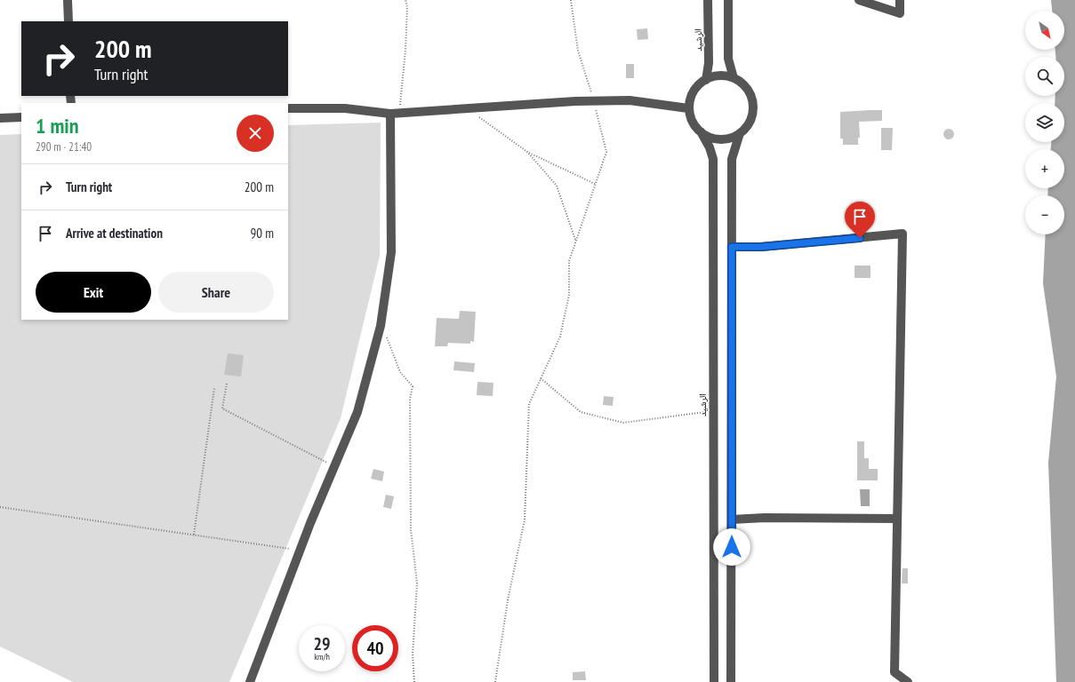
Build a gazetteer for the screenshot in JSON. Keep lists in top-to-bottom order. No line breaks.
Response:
{"streets":{"street":["الرشيد"]},"north":"bottom right","page":{"map_buttons":["+","−"],"turn":["200 m","Turn right"],"heading":["1 min","290 m · 21:40"],"list":[{"name":"Turn right","value":"200 m"},{"name":"Arrive at destination","value":"90 m"}],"buttons":["Exit","Share"],"speed":"29 km/h","limit":"40"}}
